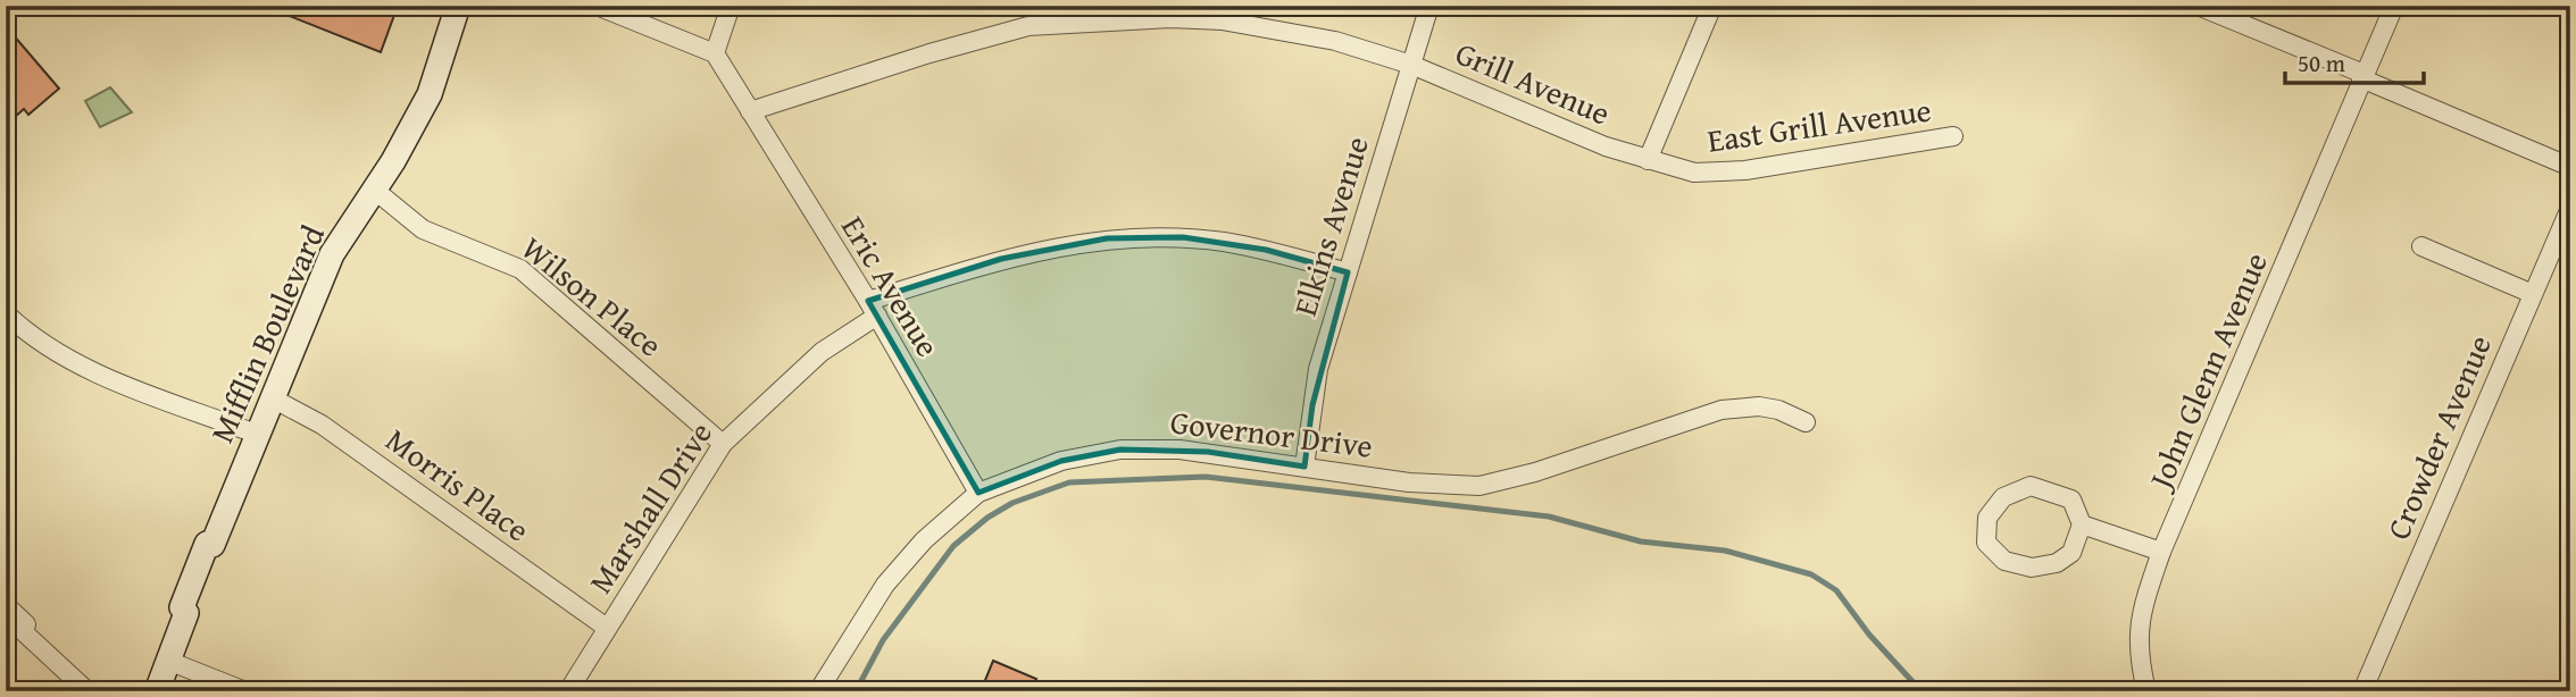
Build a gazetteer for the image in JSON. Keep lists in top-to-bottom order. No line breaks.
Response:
{"streets":{"street":["Grill Avenue","East Grill Avenue","Elkins Avenue","Eric Avenue","Wilson Place","Mifflin Boulevard","John Glenn Avenue","Governor Drive","Crowder Avenue","Morris Place","Marshall Drive"]},"crossings":[["Grill Avenue","East Grill Avenue"],["Grill Avenue","Elkins Avenue"],["Grill Avenue","Eric Avenue"],["Elkins Avenue","Governor Drive"],["Elkins Avenue","Marshall Drive"],["Eric Avenue","Governor Drive"],["Eric Avenue","Marshall Drive"],["Wilson Place","Mifflin Boulevard"],["Wilson Place","Marshall Drive"],["Mifflin Boulevard","Morris Place"],["Morris Place","Marshall Drive"]],"scale_bar":"50 m"}
